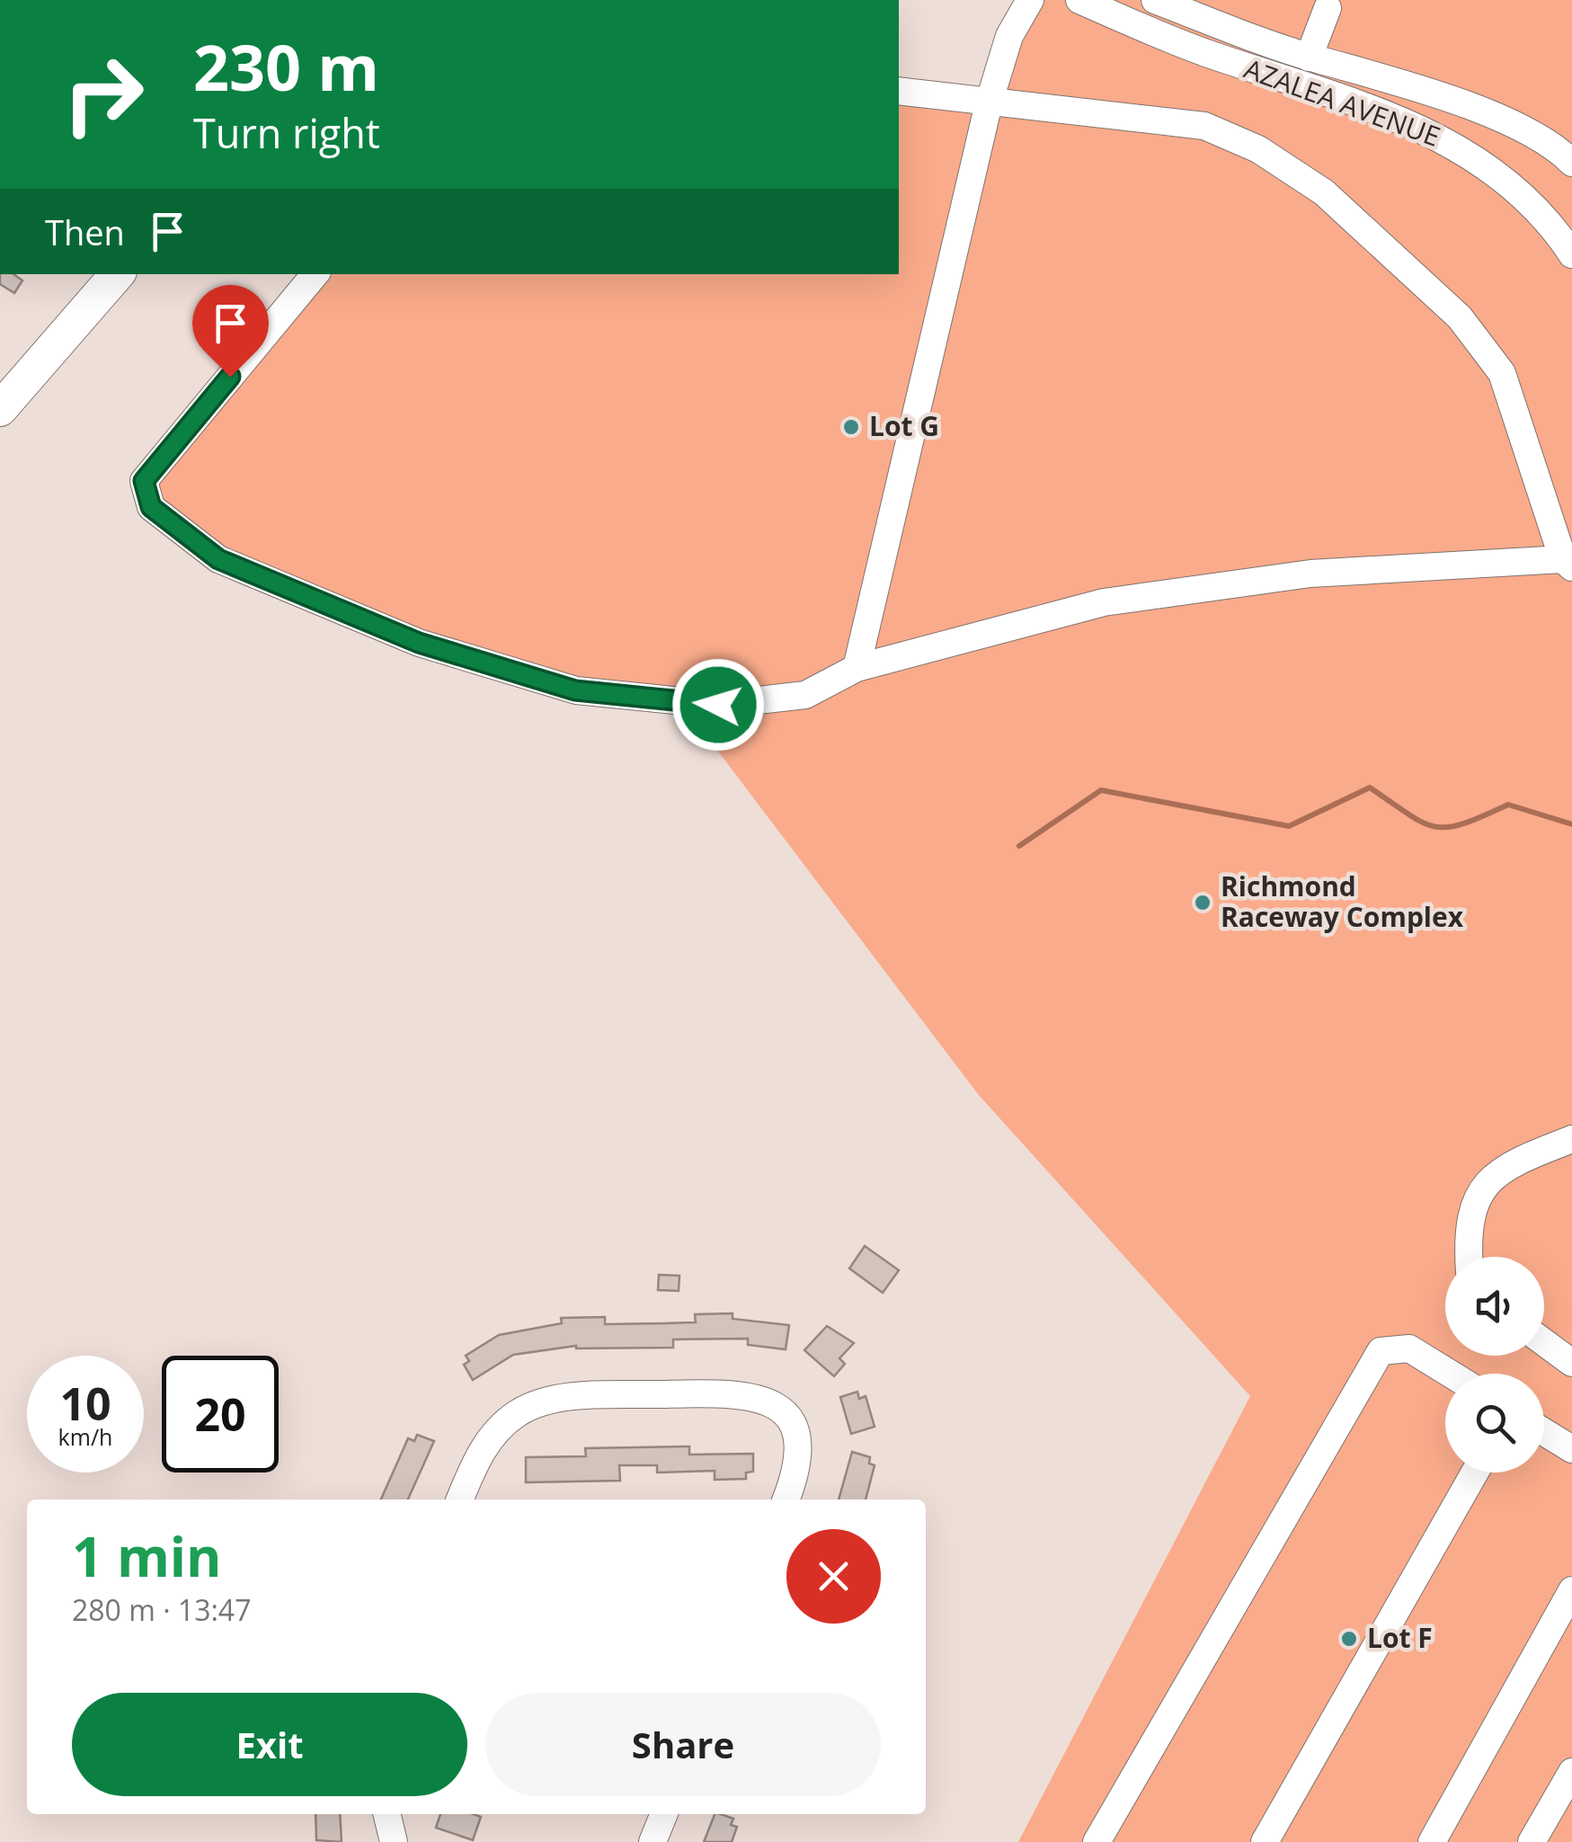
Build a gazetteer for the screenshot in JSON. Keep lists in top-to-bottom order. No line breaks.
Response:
{"streets":{"street":["AZALEA AVENUE"]},"places":["Lot G","Richmond Raceway Complex","Lot F"],"page":{"turn":["230 m","Turn right"],"then":"Then","speed":"10 km/h","limit":"20","heading":["1 min","280 m · 13:47"],"buttons":["Exit","Share"]}}
